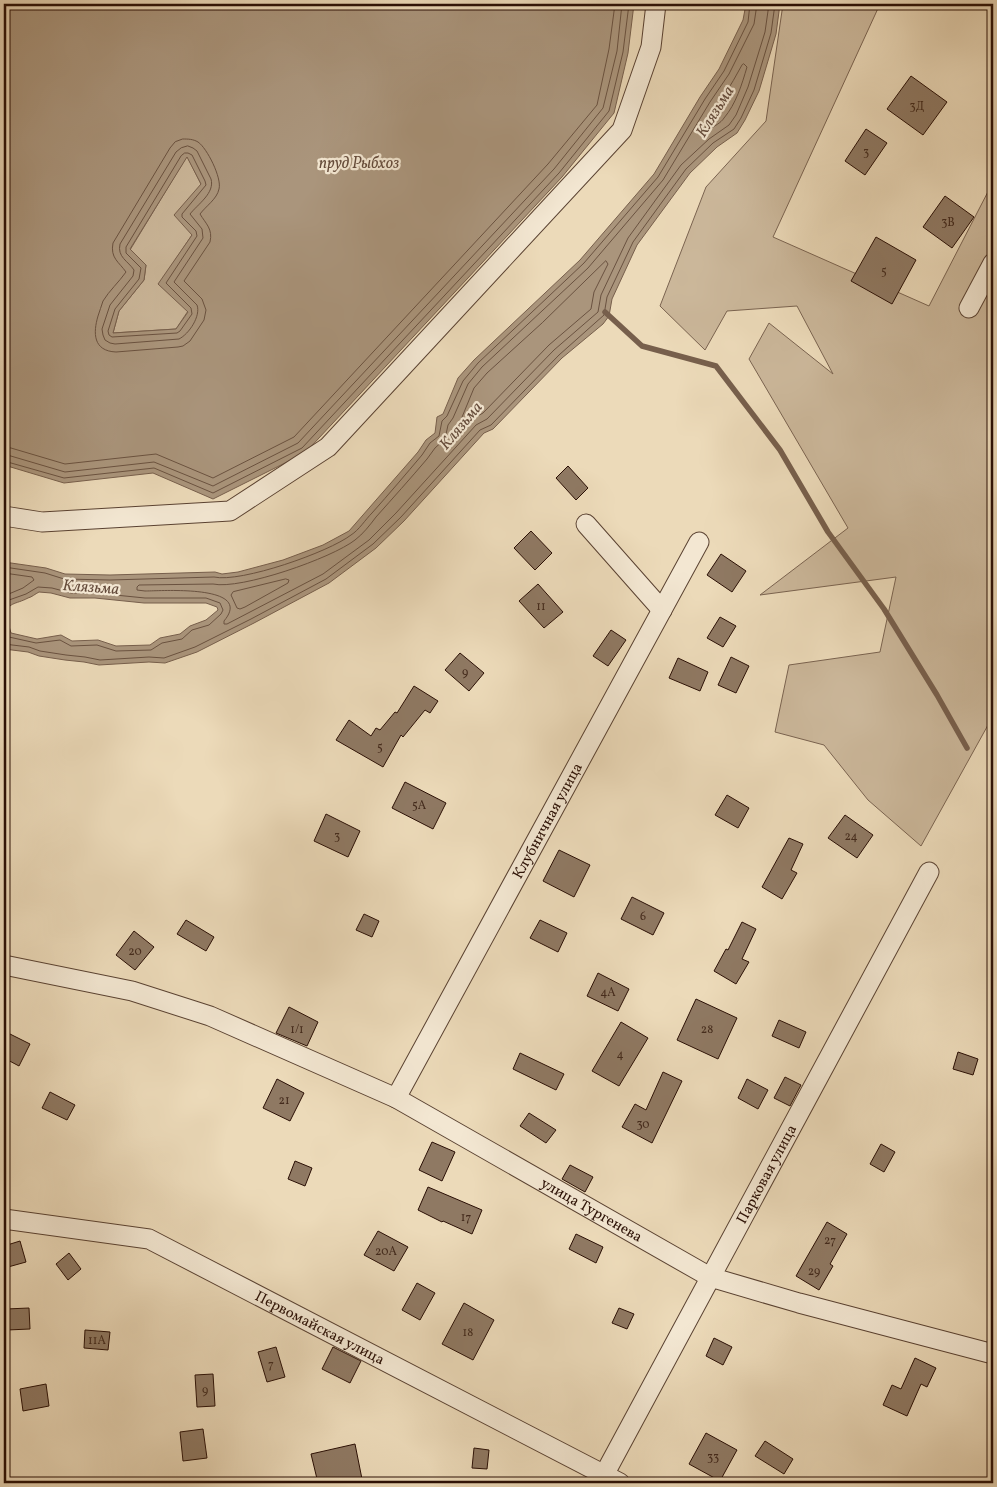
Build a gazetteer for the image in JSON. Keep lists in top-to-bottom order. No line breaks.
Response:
{"streets":{"street":["Клубничная улица","Парковая улица","улица Тургенева","Первомайская улица"]},"crossings":[["Клубничная улица","улица Тургенева"],["Парковая улица","улица Тургенева"],["Парковая улица","Первомайская улица"]],"water":["Клязьма","пруд Рыбхоз"],"house_numbers":["3Д","3","3В","5","11","9","5","5А","3","24","6","20","4А","1/1","28","4","21","30","17","27","20А","29","18","11А","7","9","33"]}
